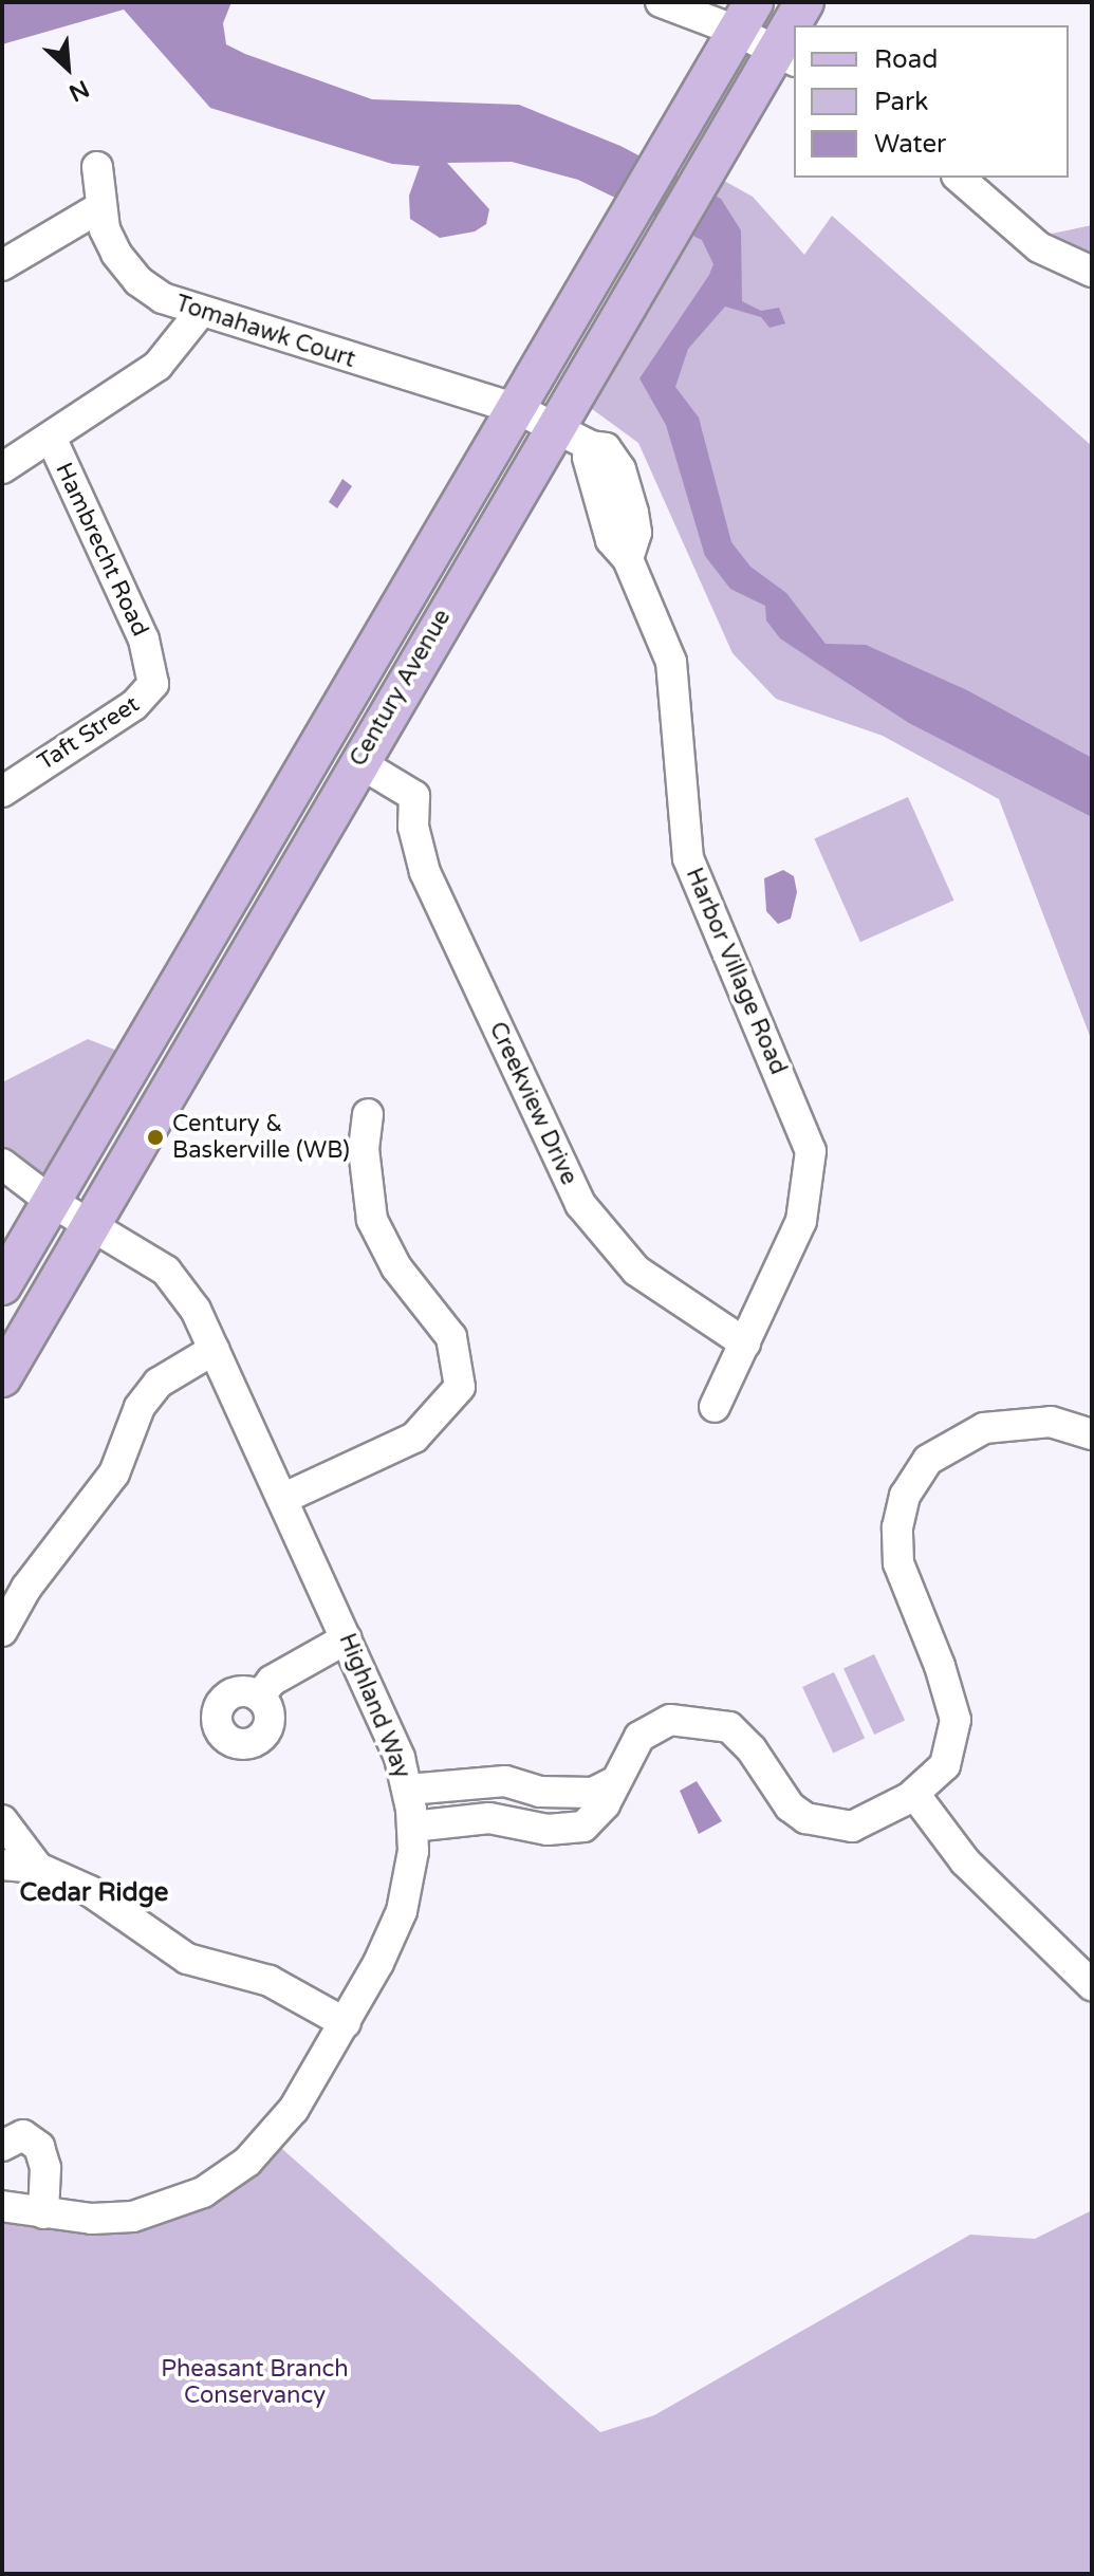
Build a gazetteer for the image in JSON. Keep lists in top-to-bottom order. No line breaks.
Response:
{"streets":{"main road":["Century Avenue"],"street":["Tomahawk Court","Hambrecht Road","Taft Street","Harbor Village Road","Creekview Drive","Highland Way"]},"crossings":[["Tomahawk Court","Century Avenue"],["Tomahawk Court","Harbor Village Road"],["Hambrecht Road","Taft Street"],["Century Avenue","Harbor Village Road"],["Century Avenue","Creekview Drive"],["Century Avenue","Highland Way"],["Harbor Village Road","Creekview Drive"]],"districts":["Cedar Ridge"],"parks":["Pheasant Branch Conservancy"],"places":["Century & Baskerville (WB)"],"legend":["Road","Park","Water"],"north":"bottom right"}
